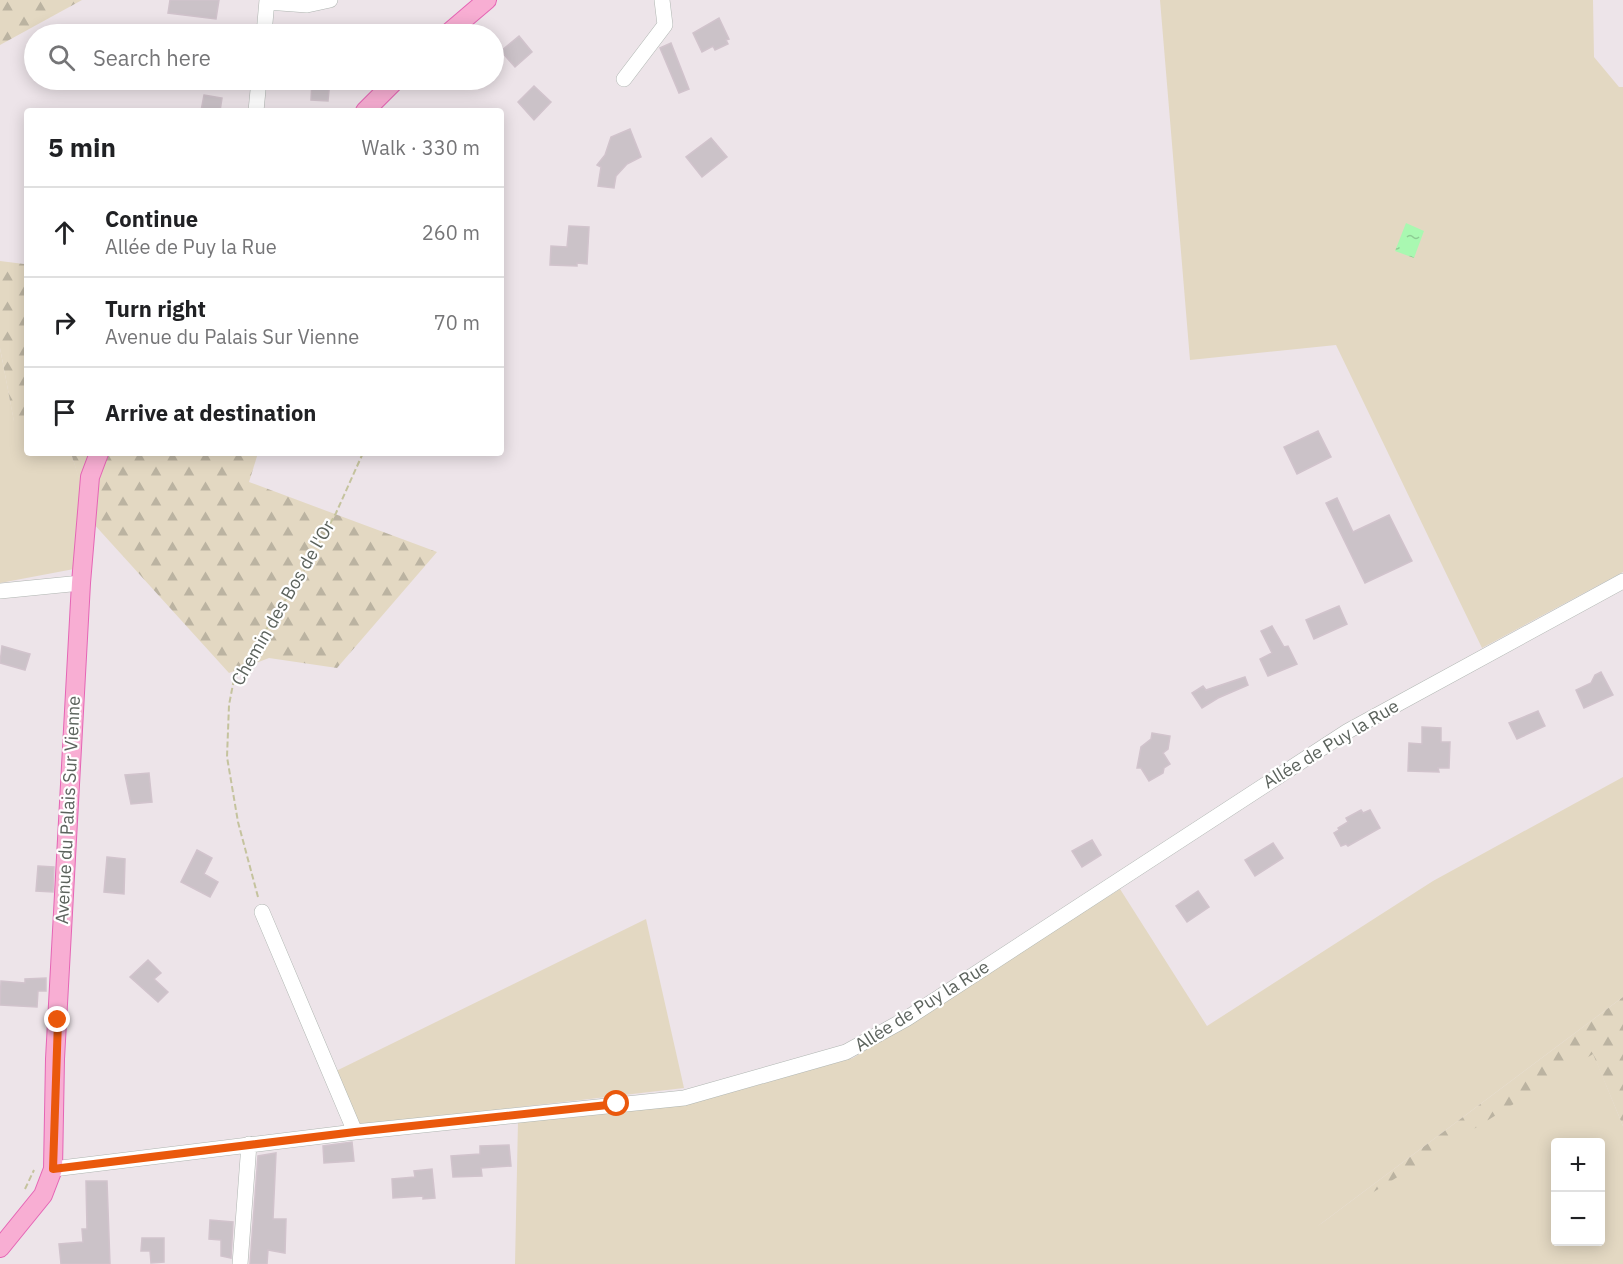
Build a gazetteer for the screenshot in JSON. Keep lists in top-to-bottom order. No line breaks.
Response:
{"streets":{"main road":["Avenue du Palais Sur Vienne"],"street":["Allée de Puy la Rue"],"path":["Chemin des Bos de l'Or"]},"crossings":[["Allée de Puy la Rue","Avenue du Palais Sur Vienne"]],"page":{"search":"Search here","heading":["5 min","Walk · 330 m"],"list":[["Continue","Allée de Puy la Rue","260 m"],["Turn right","Avenue du Palais Sur Vienne","70 m"],"Arrive at destination"],"map_buttons":["+","−"]}}
